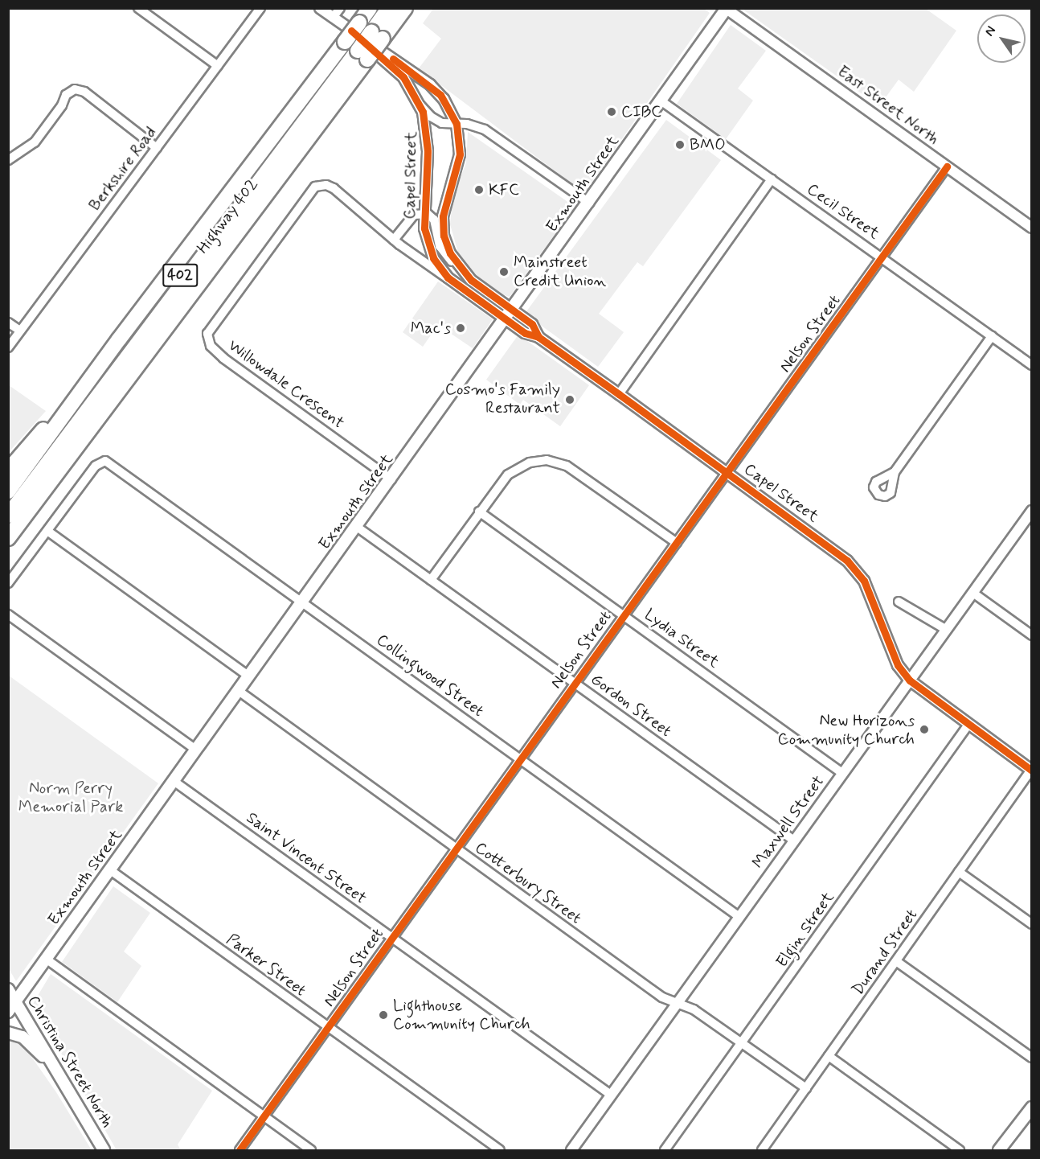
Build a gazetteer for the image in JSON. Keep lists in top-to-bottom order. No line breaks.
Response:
{"streets":{"highway":["Highway 402","402"],"main road":["Exmouth Street","Christina Street North"],"street":["East Street North","Berkshire Road","Capel Street","Cecil Street","Nelson Street","Willowdale Crescent","Lydia Street","Collingwood Street","Gordon Street","Maxwell Street","Saint Vincent Street","Cotterbury Street","Elgin Street","Durand Street","Parker Street"]},"crossings":[["East Street North","Exmouth Street"],["East Street North","Nelson Street"],["Capel Street","Exmouth Street"],["Capel Street","Highway 402"],["Capel Street","Nelson Street"],["Capel Street","Willowdale Crescent"],["Capel Street","Maxwell Street"],["Capel Street","Elgin Street"],["Capel Street","Durand Street"],["Exmouth Street","Cecil Street"],["Exmouth Street","Willowdale Crescent"],["Exmouth Street","Collingwood Street"],["Exmouth Street","Gordon Street"],["Exmouth Street","Saint Vincent Street"],["Exmouth Street","Cotterbury Street"],["Exmouth Street","Parker Street"],["Exmouth Street","Christina Street North"],["Cecil Street","Nelson Street"],["Nelson Street","Lydia Street"],["Nelson Street","Collingwood Street"],["Nelson Street","Gordon Street"],["Nelson Street","Saint Vincent Street"],["Nelson Street","Cotterbury Street"],["Nelson Street","Parker Street"],["Lydia Street","Maxwell Street"],["Collingwood Street","Maxwell Street"],["Gordon Street","Maxwell Street"],["Maxwell Street","Saint Vincent Street"],["Maxwell Street","Cotterbury Street"],["Cotterbury Street","Elgin Street"],["Cotterbury Street","Durand Street"]],"parks":["Norm Perry Memorial Park"],"places":["CIBC","BMO","KFC","Mainstreet Credit Union","Mac's","Cosmo's Family Restaurant","New Horizons Community Church","Lighthouse Community Church"],"north":"top left"}
